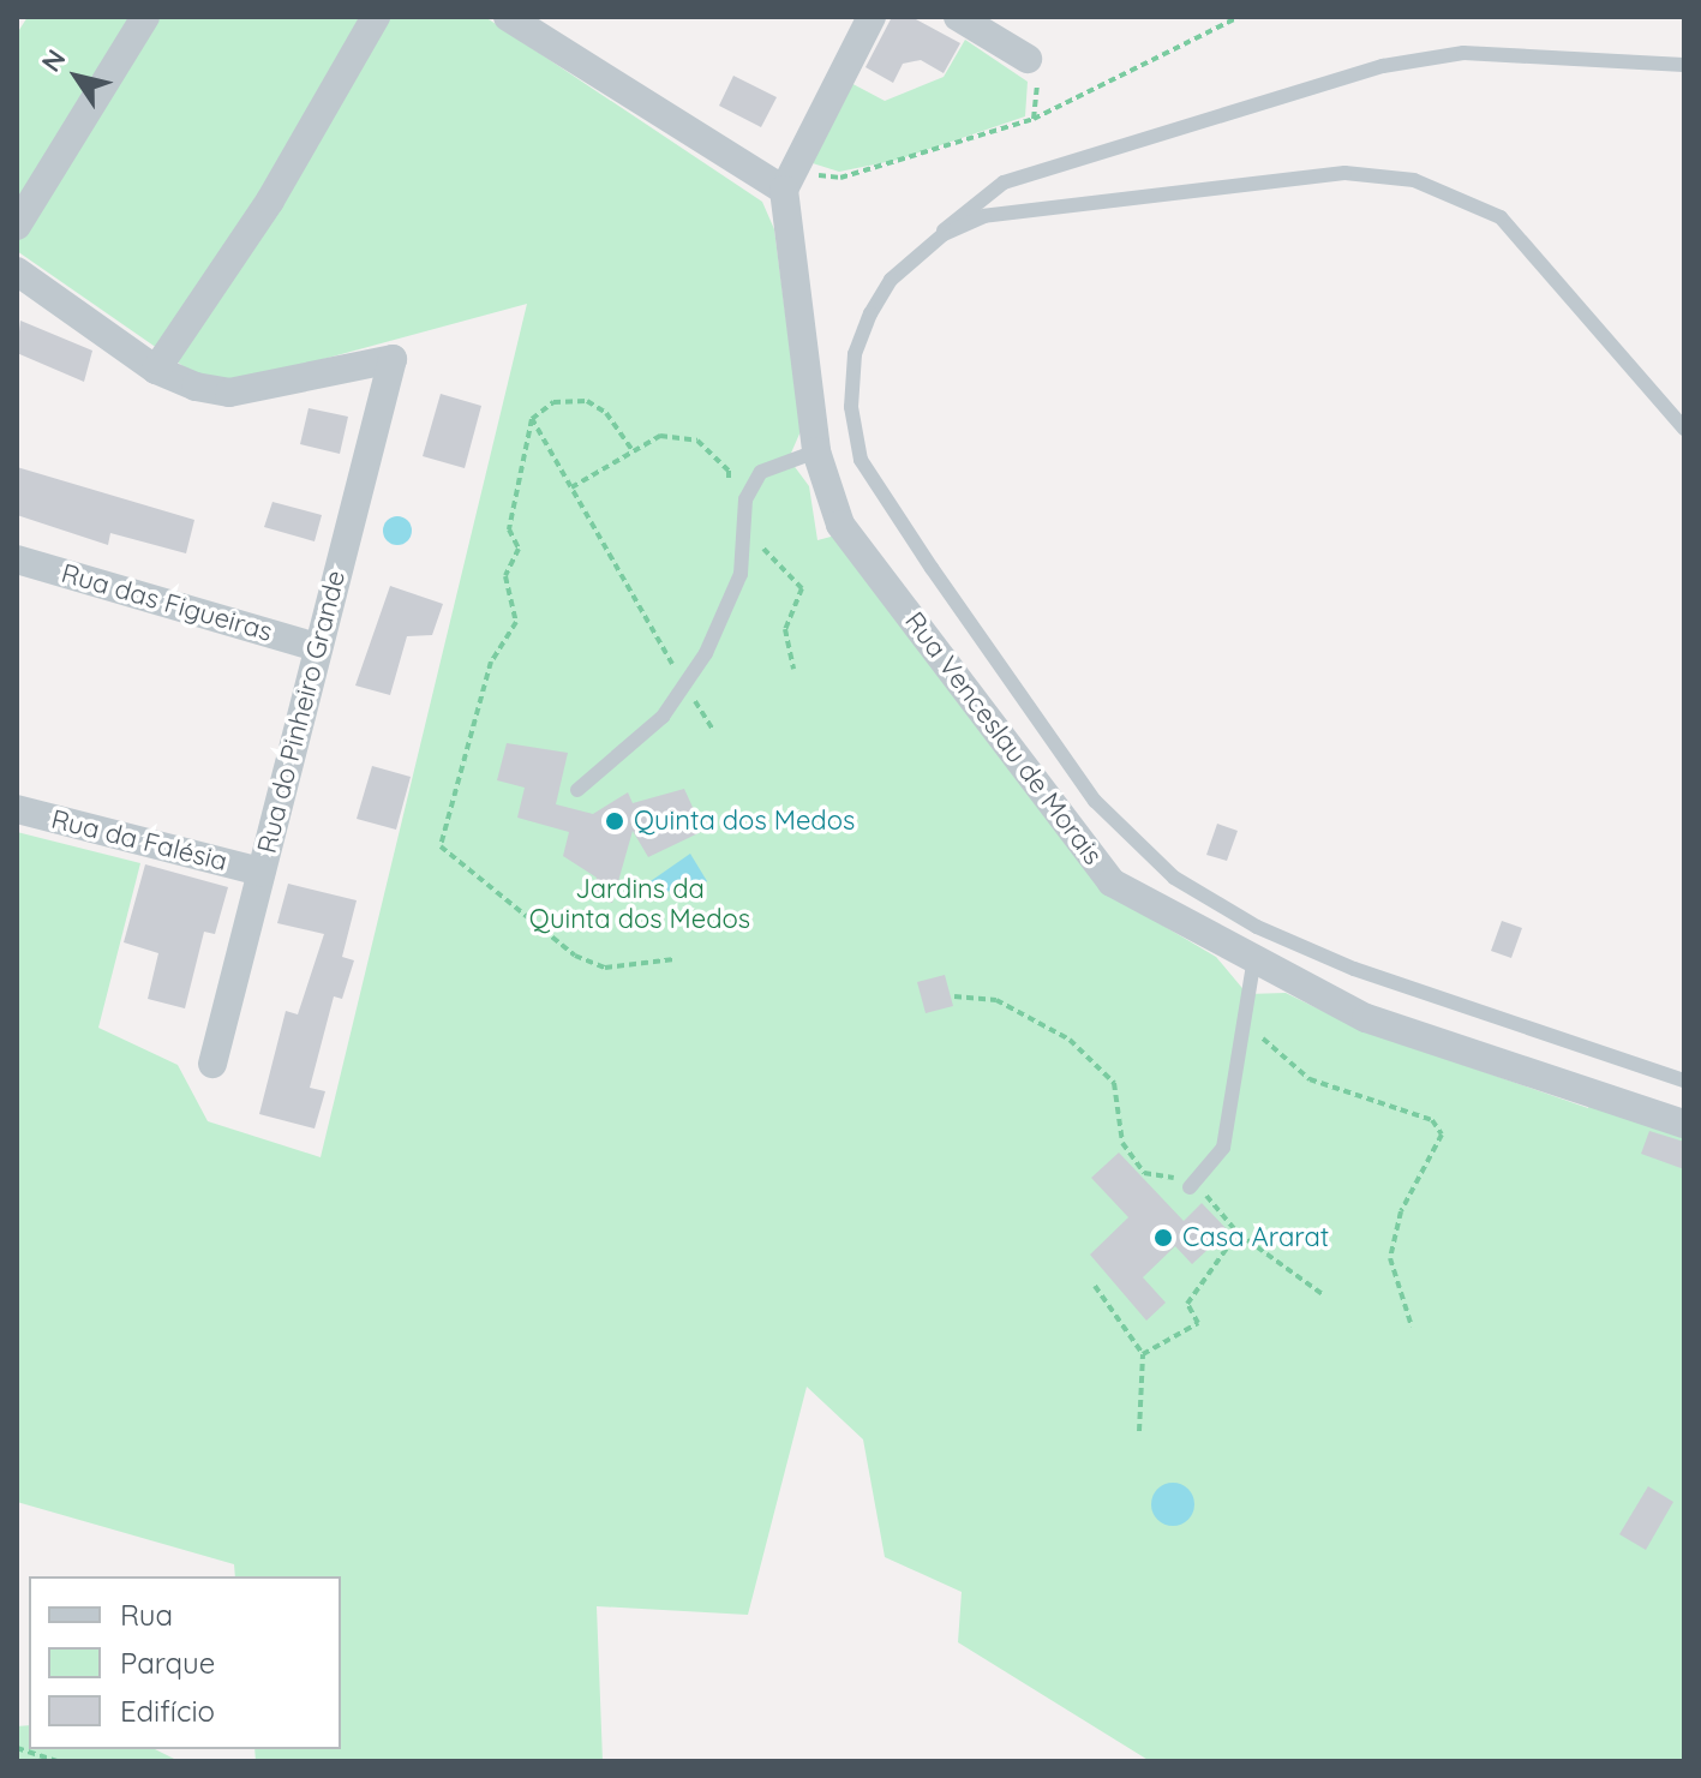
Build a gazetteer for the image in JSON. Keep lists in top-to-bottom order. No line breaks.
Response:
{"streets":{"street":["Rua das Figueiras","Rua do Pinheiro Grande","Rua Venceslau de Morais","Rua da Falésia"]},"crossings":[["Rua das Figueiras","Rua do Pinheiro Grande"],["Rua do Pinheiro Grande","Rua da Falésia"]],"parks":["Jardins da Quinta dos Medos"],"places":["Quinta dos Medos","Casa Ararat"],"legend":["Rua","Parque","Edifício"],"north":"top left"}
